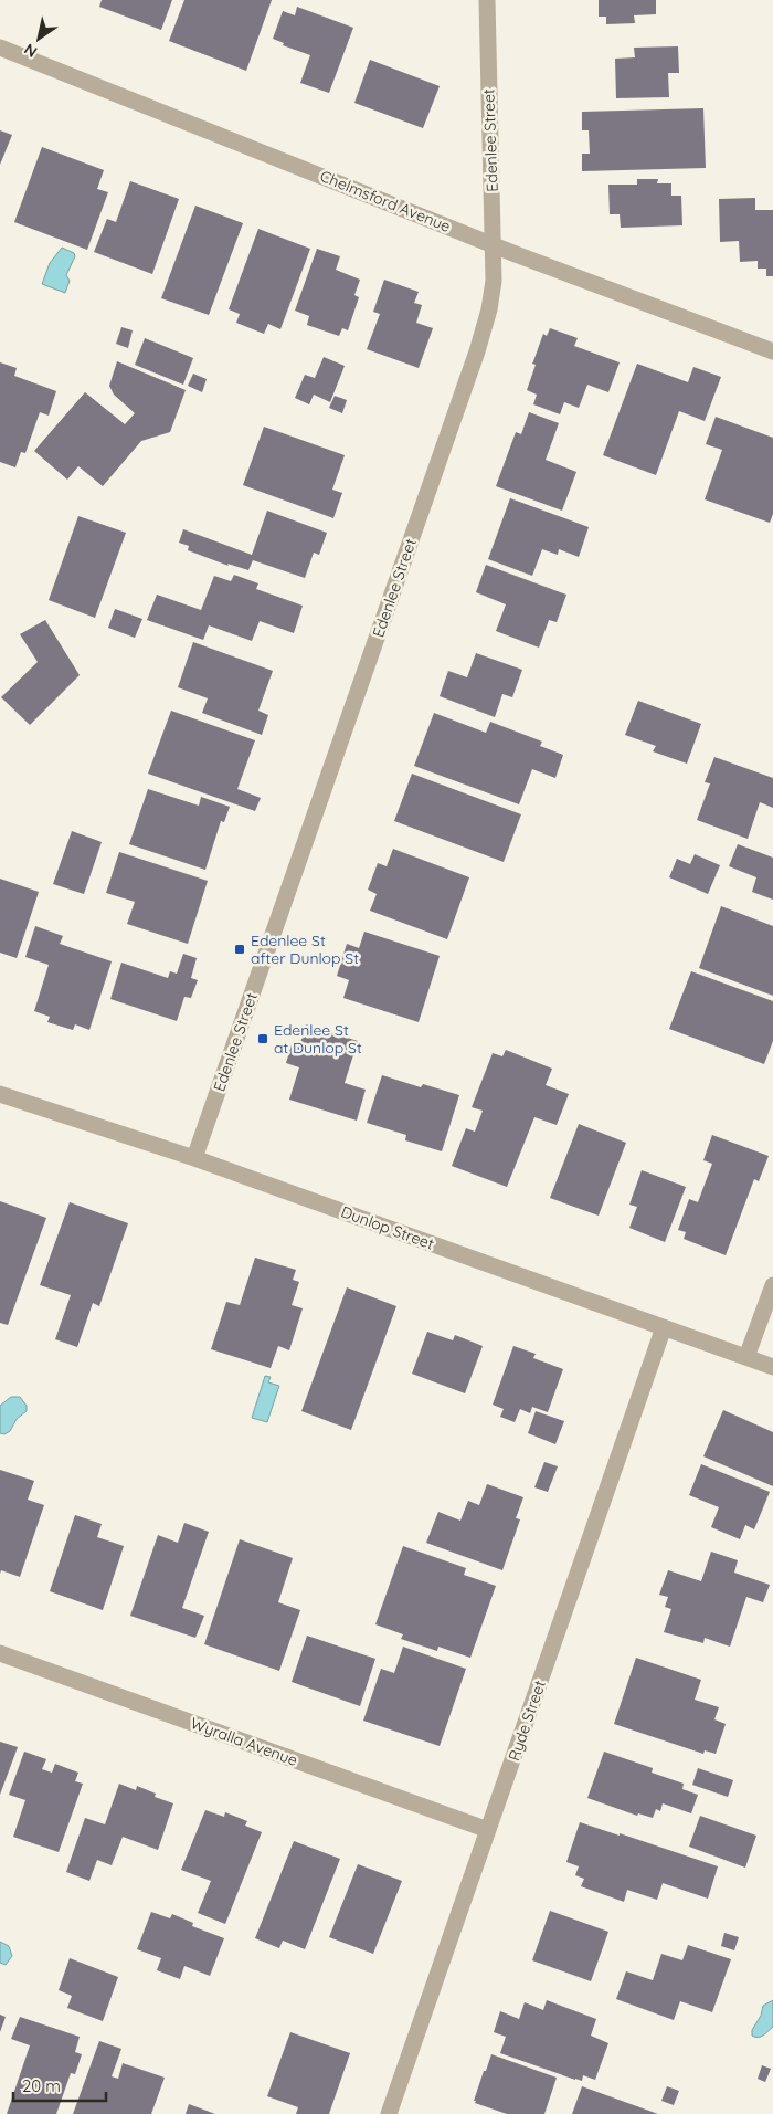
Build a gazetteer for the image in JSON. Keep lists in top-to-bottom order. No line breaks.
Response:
{"streets":{"street":["Edenlee Street","Chelmsford Avenue","Dunlop Street","Ryde Street","Wyralla Avenue"]},"crossings":[["Edenlee Street","Chelmsford Avenue"],["Edenlee Street","Dunlop Street"],["Dunlop Street","Ryde Street"],["Ryde Street","Wyralla Avenue"]],"places":{"transit":["Edenlee St after Dunlop St","Edenlee St at Dunlop St"]},"scale_bar":"20 m","north":"bottom left"}
